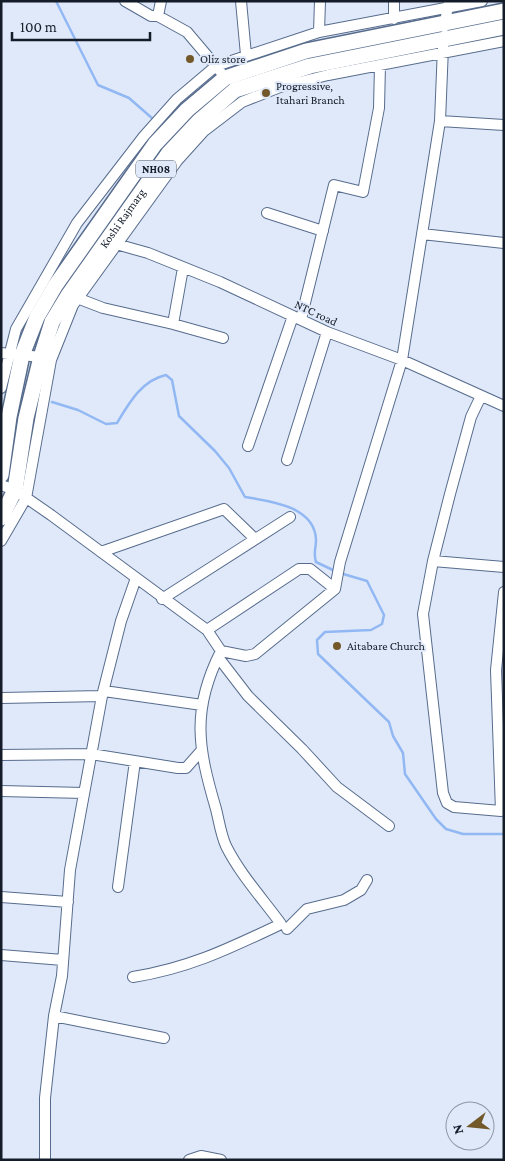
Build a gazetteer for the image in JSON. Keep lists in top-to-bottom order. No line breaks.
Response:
{"streets":{"main road":["NH08","Koshi Rajmarg"],"street":["NTC road"]},"places":["Oliz store","Progressive, Itahari Branch","Aitabare Church"],"scale_bar":"100 m","north":"left"}
